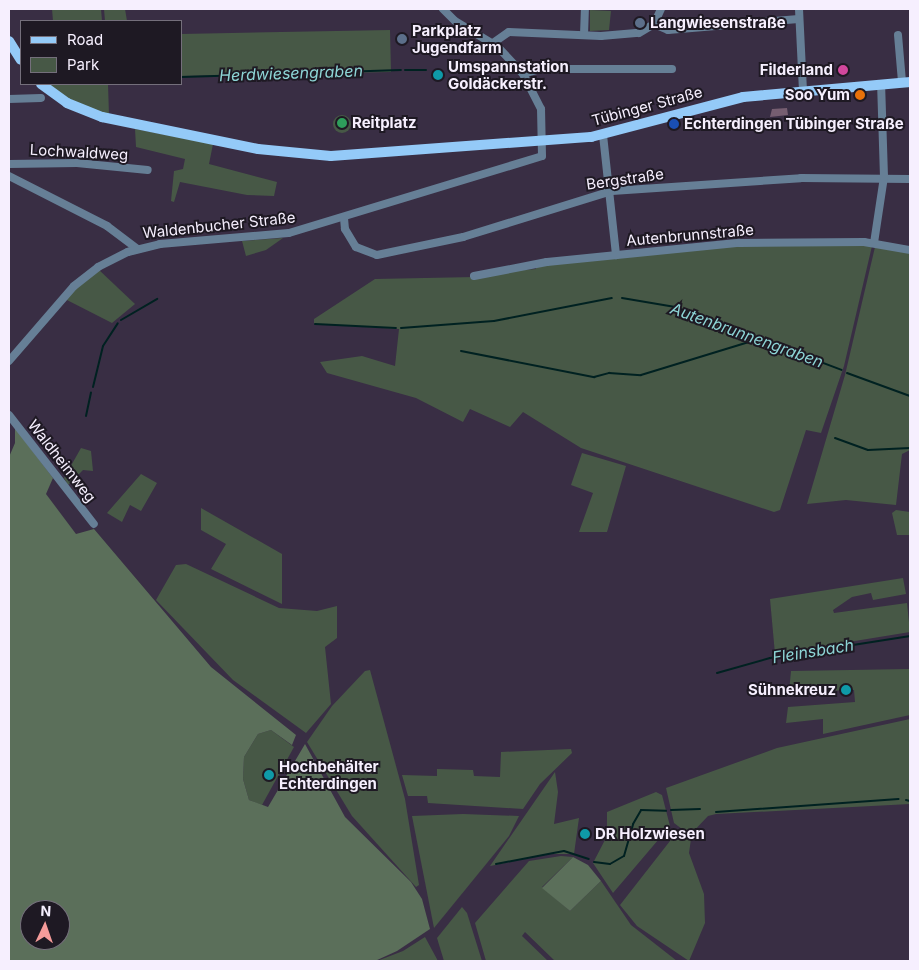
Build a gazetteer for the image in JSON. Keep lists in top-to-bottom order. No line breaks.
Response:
{"streets":{"main road":["Tübinger Straße"],"street":["Lochwaldweg","Bergstraße","Waldenbucher Straße","Autenbrunnstraße","Waldheimweg"]},"crossings":[["Tübinger Straße","Waldenbucher Straße"],["Bergstraße","Waldenbucher Straße"]],"water":["Herdwiesengraben","Autenbrunnengraben","Fleinsbach"],"places":["Langwiesenstraße","Parkplatz Jugendfarm","Filderland","Umspannstation Goldäckerstr.","Soo Yum","Reitplatz","Echterdingen Tübinger Straße","Sühnekreuz","Hochbehälter Echterdingen","DR Holzwiesen"],"legend":["Road","Park"],"north":"top"}
